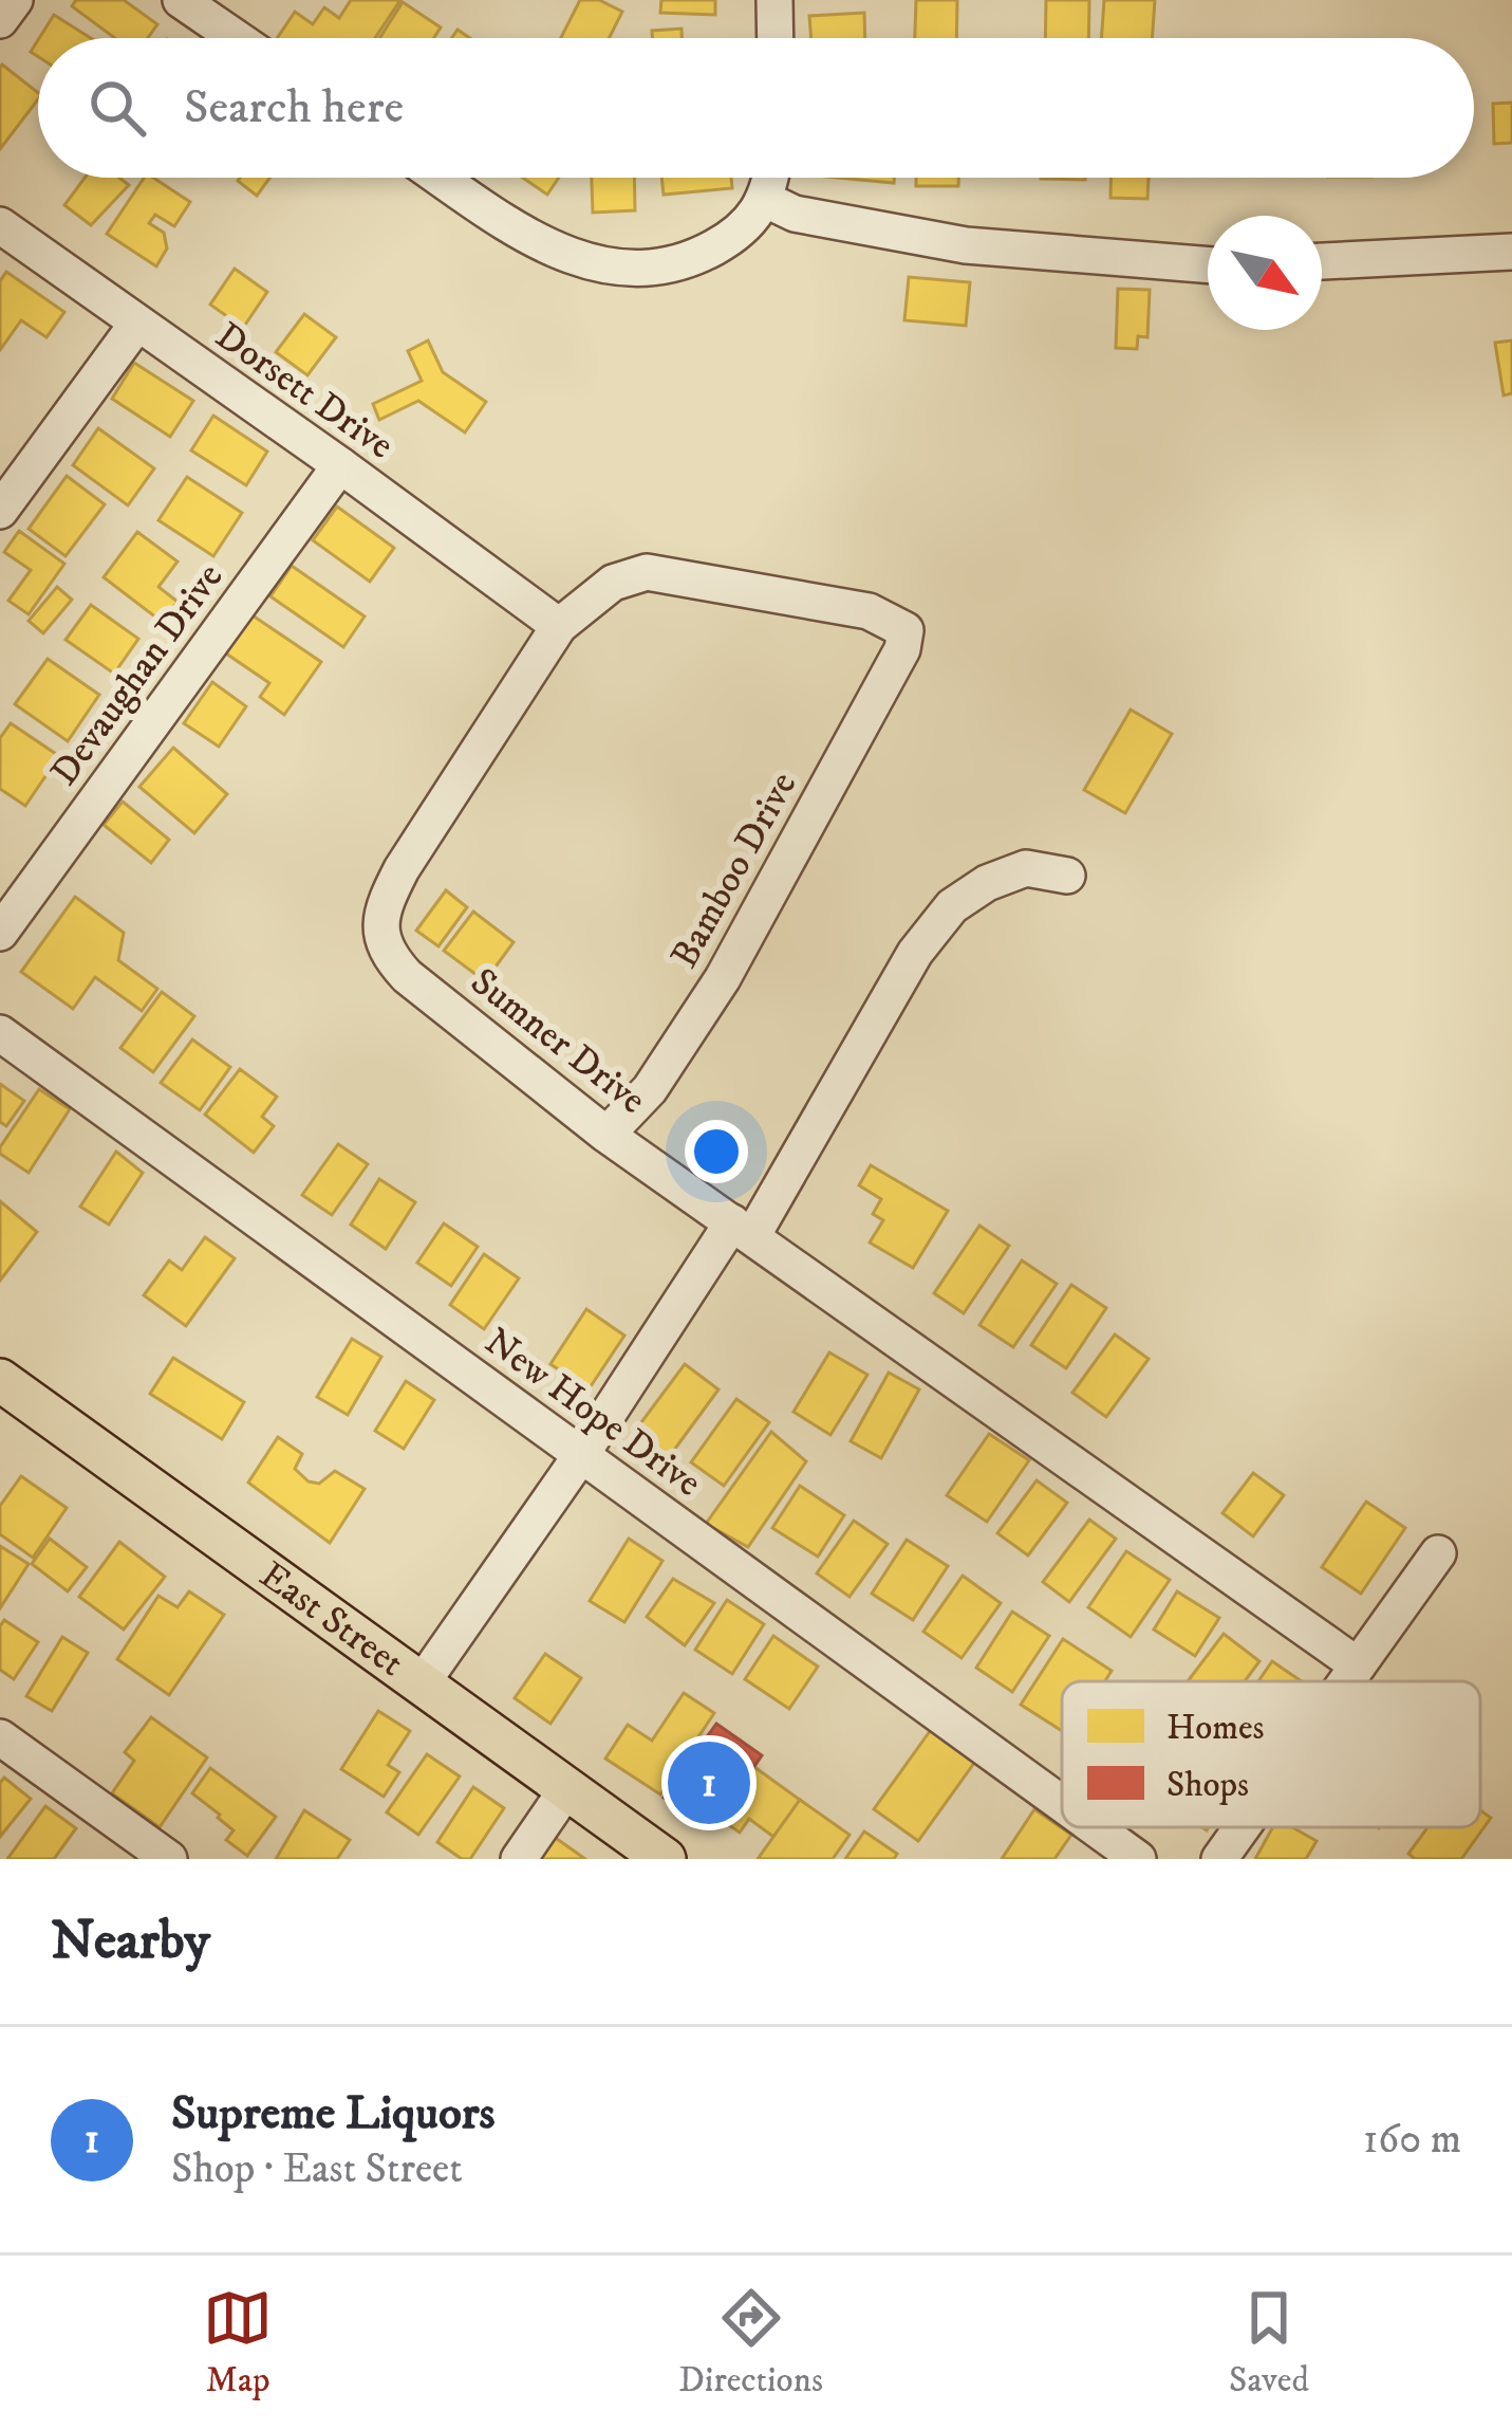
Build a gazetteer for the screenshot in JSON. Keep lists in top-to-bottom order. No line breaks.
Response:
{"streets":{"main road":["East Street"],"street":["Dorsett Drive","Devaughan Drive","Bamboo Drive","Sumner Drive","New Hope Drive"]},"crossings":[["Dorsett Drive","Devaughan Drive"],["Dorsett Drive","Sumner Drive"],["Bamboo Drive","Sumner Drive"]],"legend":["Homes","Shops"],"north":"bottom right","page":{"search":"Search here","pins":"1","heading":"Nearby","list":[{"mark":"1","name":"Supreme Liquors","note":"Shop · East Street","value":"160 m"}],"nav":["Map","Directions","Saved"]}}
